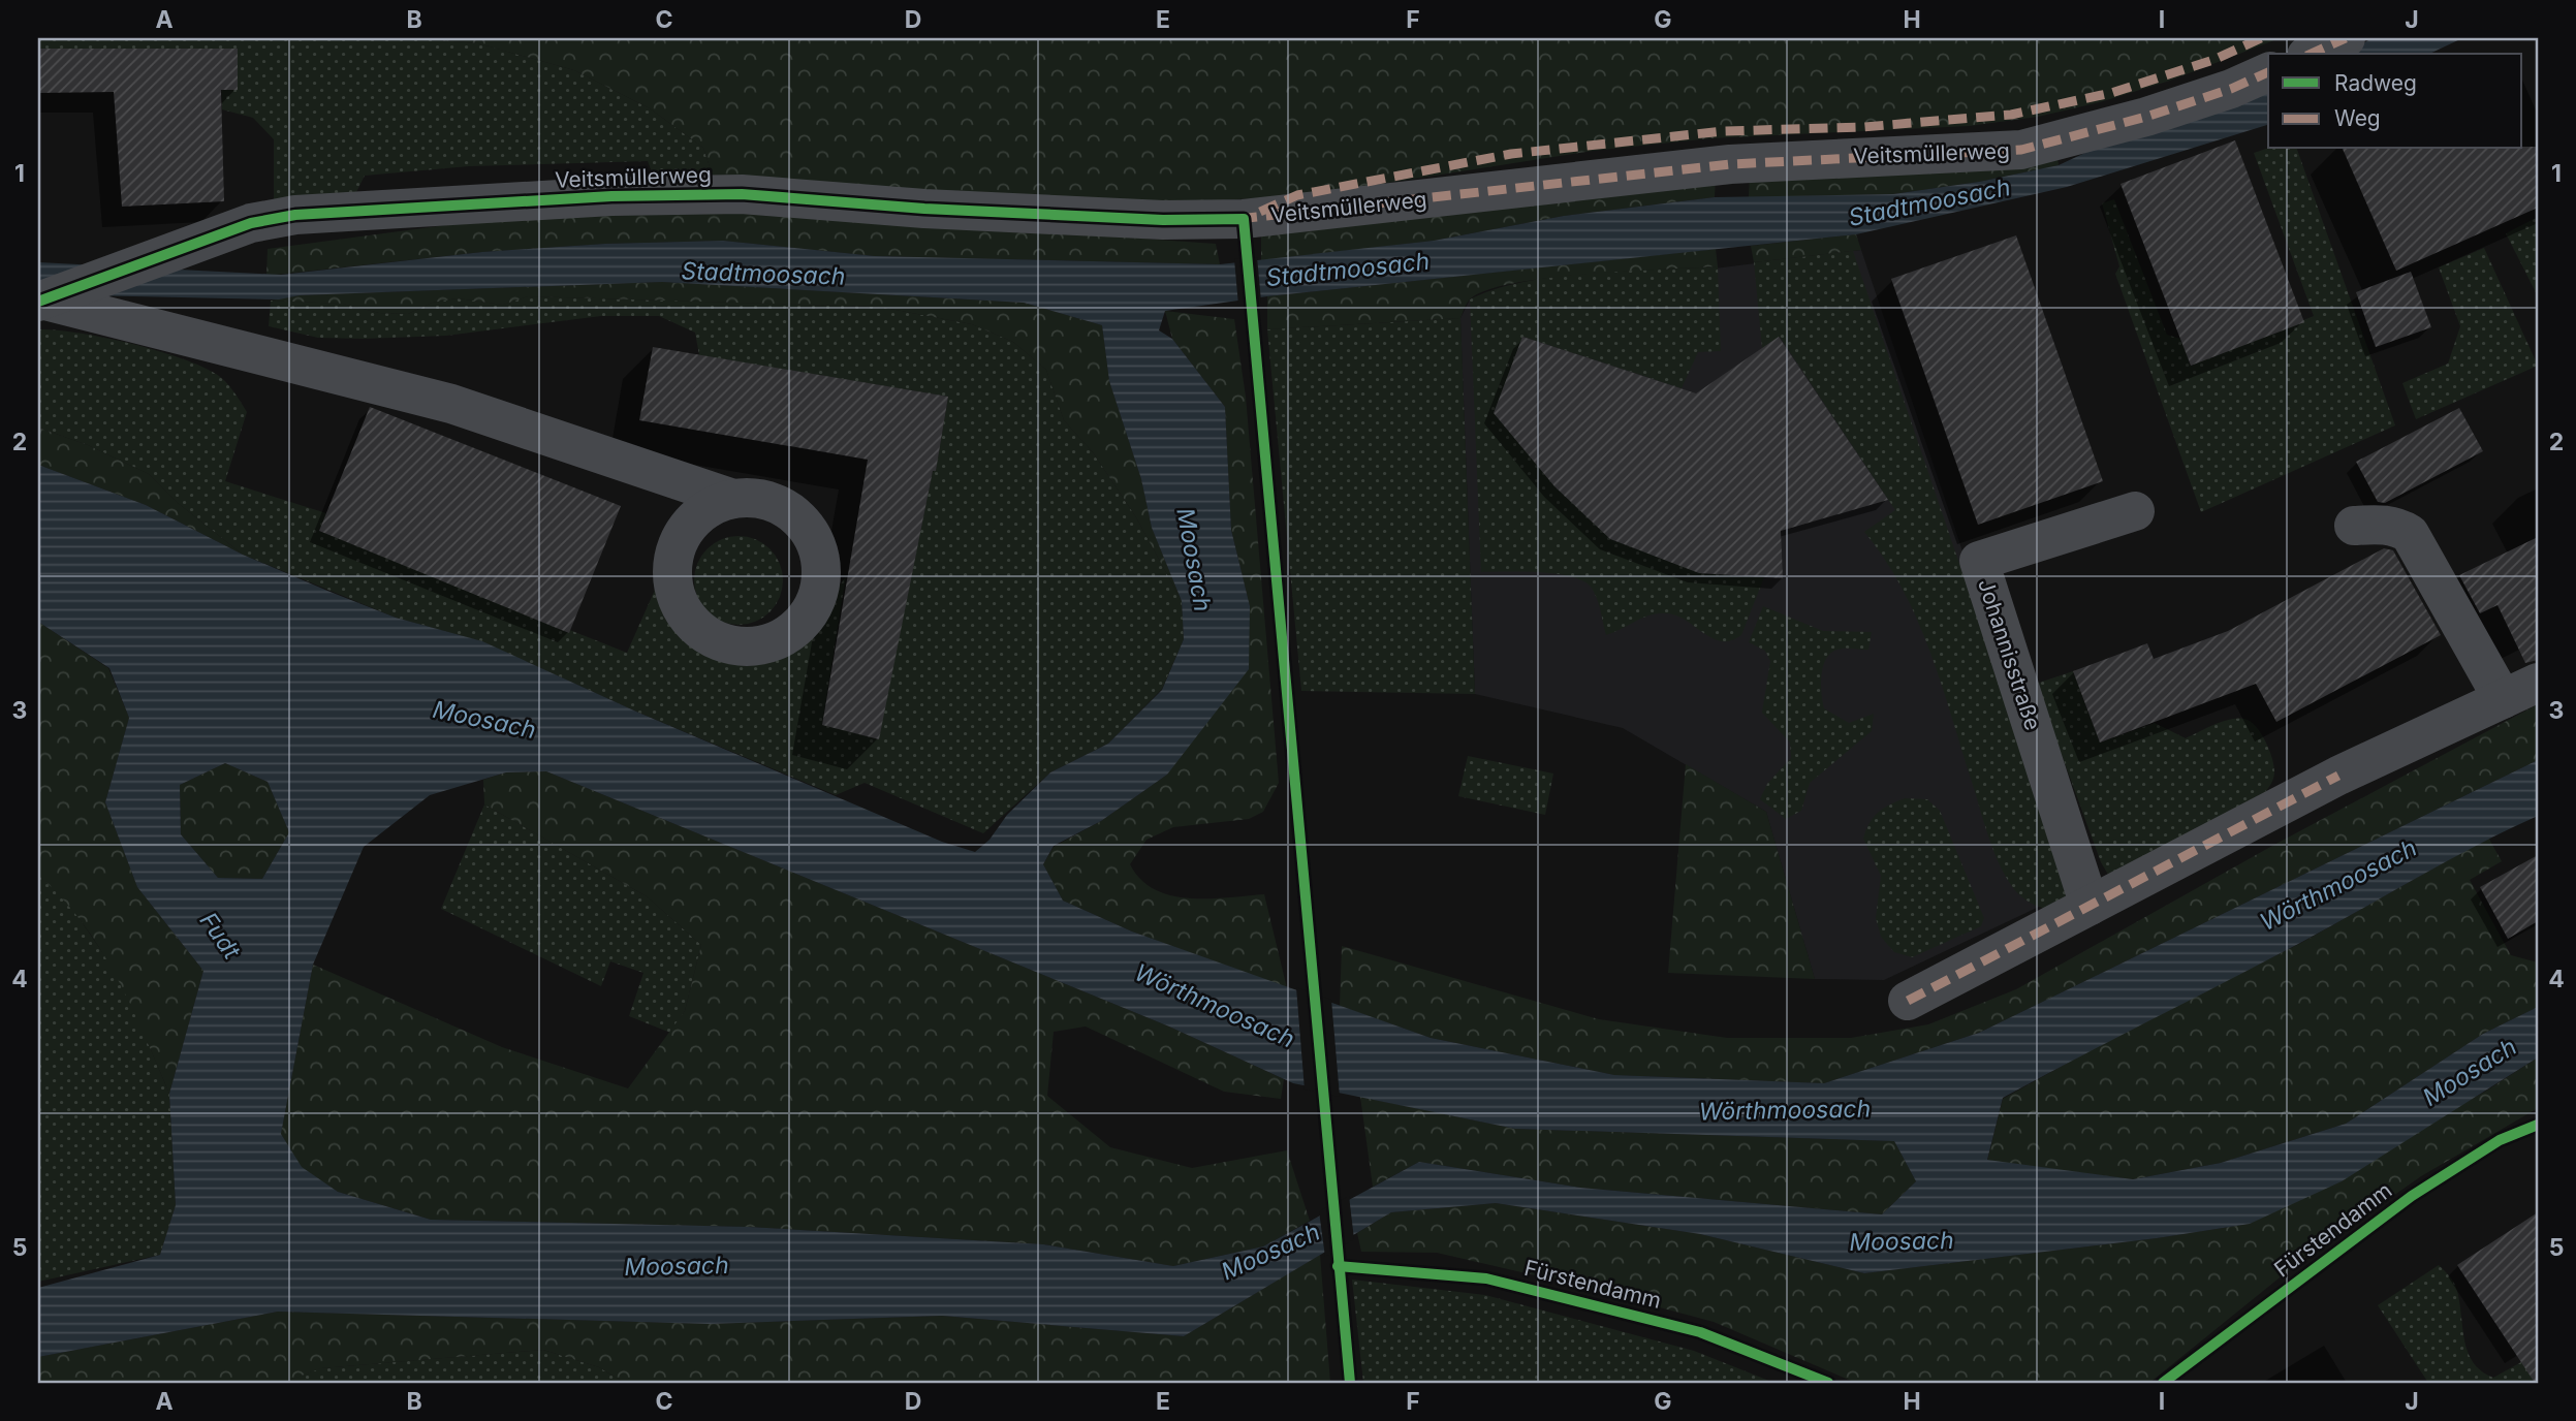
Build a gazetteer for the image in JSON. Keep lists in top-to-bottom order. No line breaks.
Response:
{"streets":{"street":["Veitsmüllerweg","Johannisstraße"],"cycle path":["Fürstendamm"]},"water":["Stadtmoosach","Moosach","Wörthmoosach","Fudt"],"legend":["Radweg","Weg"],"grid":{"columns":["A","B","C","D","E","F","G","H","I","J"],"rows":["1","2","3","4","5"]}}
